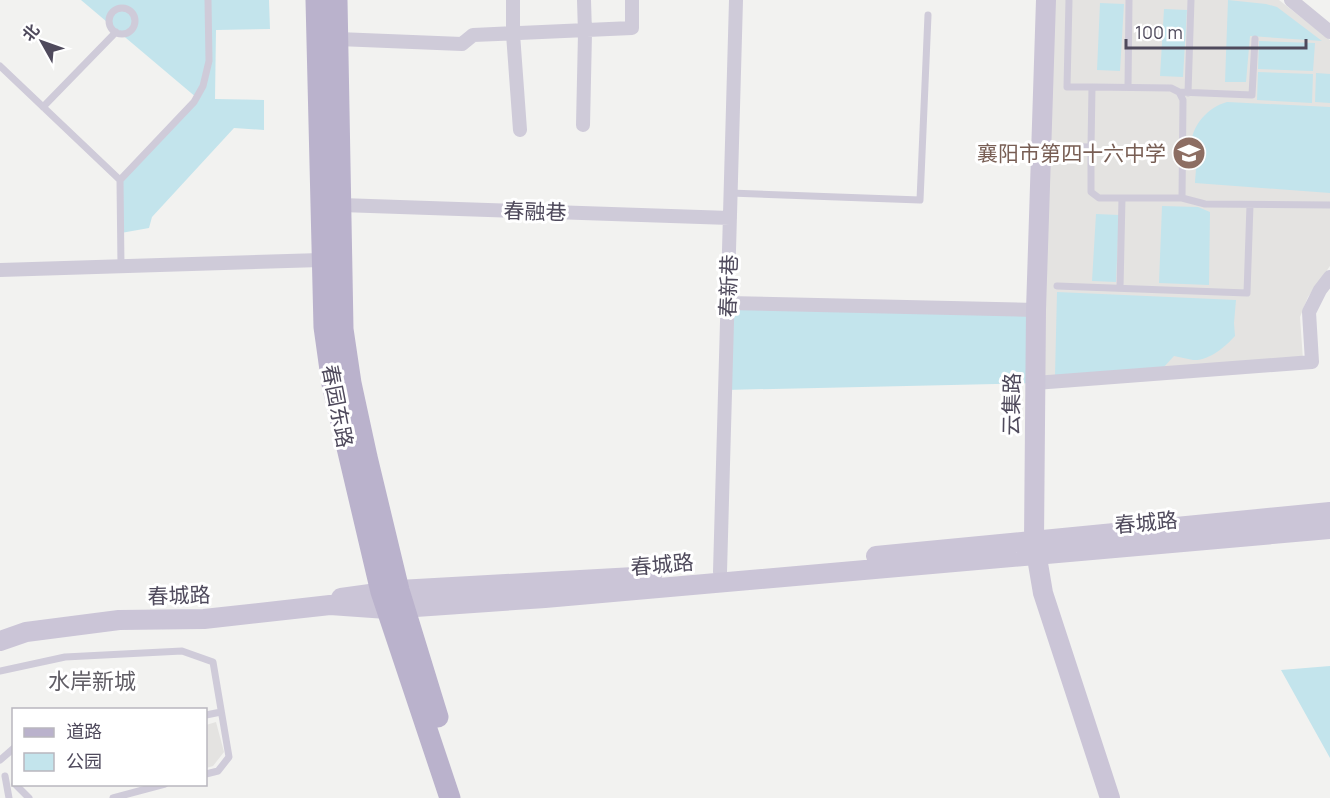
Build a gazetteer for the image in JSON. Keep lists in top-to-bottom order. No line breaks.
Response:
{"streets":{"main road":["春园东路"],"street":["春融巷","春新巷","云集路","春城路"]},"crossings":[["春融巷","春新巷"],["春融巷","春园东路"],["春新巷","春城路"],["云集路","春城路"],["春园东路","春城路"]],"districts":["水岸新城"],"places":{"school or university":["襄阳市第四十六中学"]},"legend":["道路","公园"],"scale_bar":"100 m","north":"top left"}
